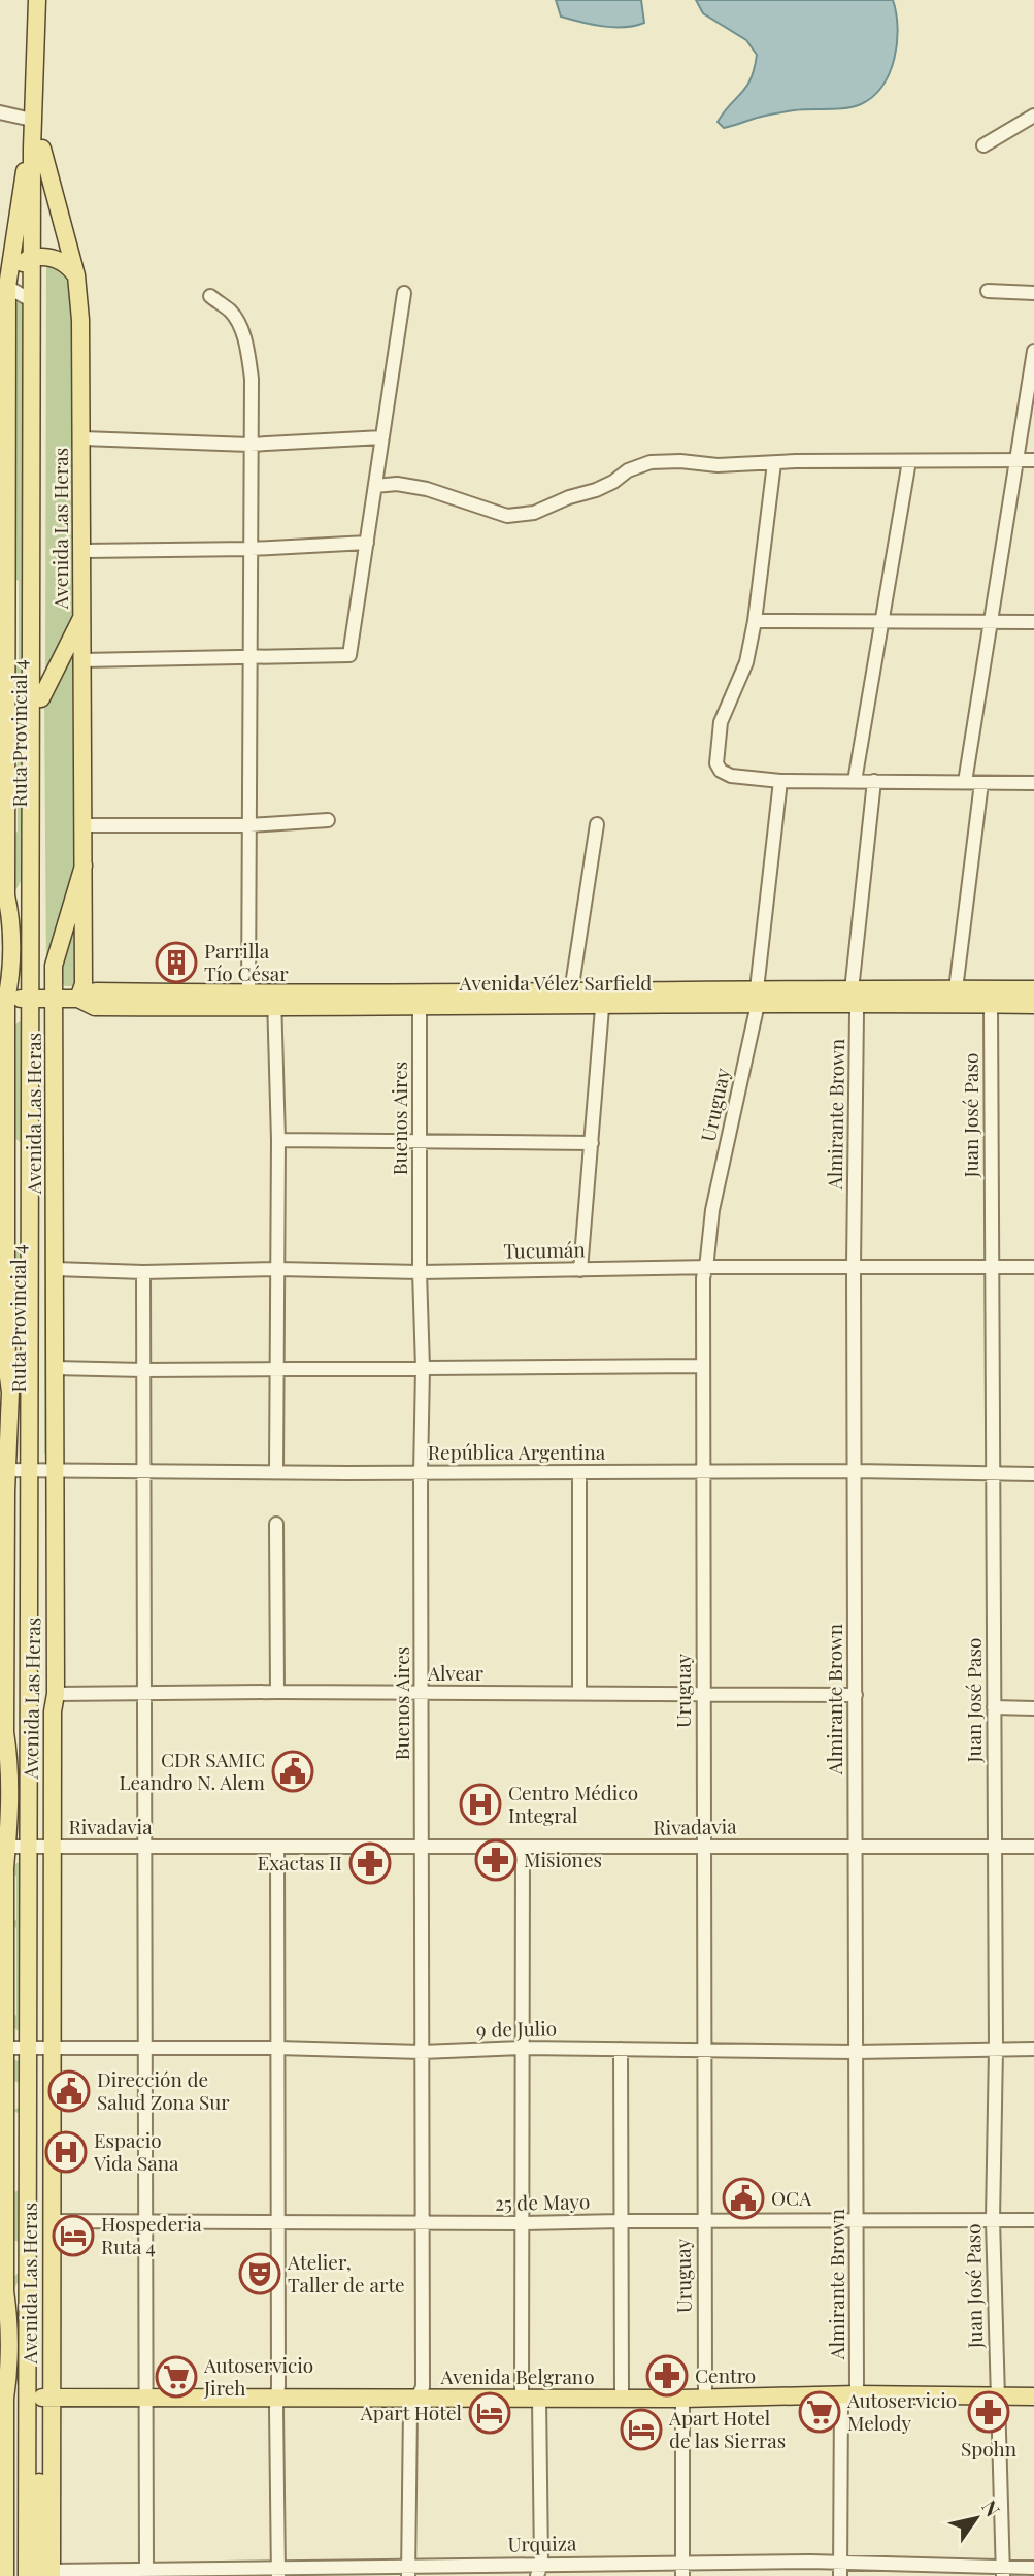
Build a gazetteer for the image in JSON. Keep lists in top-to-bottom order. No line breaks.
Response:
{"streets":{"main road":["Avenida Las Heras","Ruta Provincial 4","Avenida Vélez Sarfield","Avenida Belgrano"],"street":["Uruguay","Almirante Brown","Juan José Paso","Buenos Aires","Tucumán","República Argentina","Alvear","Rivadavia","9 de Julio","25 de Mayo","Urquiza"]},"crossings":[["Avenida Las Heras","Ruta Provincial 4"],["Avenida Las Heras","Avenida Vélez Sarfield"],["Avenida Las Heras","Tucumán"],["Avenida Las Heras","República Argentina"],["Avenida Las Heras","Alvear"],["Avenida Las Heras","Rivadavia"],["Avenida Las Heras","9 de Julio"],["Avenida Las Heras","25 de Mayo"],["Avenida Las Heras","Avenida Belgrano"],["Ruta Provincial 4","Avenida Vélez Sarfield"],["Ruta Provincial 4","República Argentina"],["Ruta Provincial 4","Rivadavia"],["Ruta Provincial 4","9 de Julio"],["Ruta Provincial 4","Avenida Belgrano"],["Ruta Provincial 4","Urquiza"],["Avenida Vélez Sarfield","Uruguay"],["Avenida Vélez Sarfield","Almirante Brown"],["Avenida Vélez Sarfield","Juan José Paso"],["Avenida Vélez Sarfield","Buenos Aires"],["Uruguay","Tucumán"],["Uruguay","República Argentina"],["Uruguay","Alvear"],["Uruguay","Rivadavia"],["Uruguay","9 de Julio"],["Uruguay","25 de Mayo"],["Uruguay","Avenida Belgrano"],["Almirante Brown","Tucumán"],["Almirante Brown","República Argentina"],["Almirante Brown","Alvear"],["Almirante Brown","Rivadavia"],["Almirante Brown","9 de Julio"],["Almirante Brown","25 de Mayo"],["Almirante Brown","Avenida Belgrano"],["Almirante Brown","Urquiza"],["Juan José Paso","Tucumán"],["Juan José Paso","República Argentina"],["Juan José Paso","Rivadavia"],["Juan José Paso","9 de Julio"],["Juan José Paso","25 de Mayo"],["Juan José Paso","Avenida Belgrano"],["Juan José Paso","Urquiza"],["Buenos Aires","Tucumán"],["Buenos Aires","República Argentina"],["Buenos Aires","Alvear"],["Buenos Aires","Rivadavia"],["Buenos Aires","9 de Julio"],["Buenos Aires","25 de Mayo"],["Buenos Aires","Avenida Belgrano"],["Buenos Aires","Urquiza"]],"places":{"building":["Parrilla Tío César"],"public building":["CDR SAMIC Leandro N. Alem","Dirección de Salud Zona Sur","OCA"],"hospital":["Centro Médico Integral","Espacio Vida Sana"],"pharmacy":["Misiones","Exactas II","Centro","Spohn"],"hotel":["Hospederia Ruta 4","Apart Hotel","Apart Hotel de las Sierras"],"theatre":["Atelier, Taller de arte"],"supermarket":["Autoservicio Jireh","Autoservicio Melody"]},"north":"top right"}
